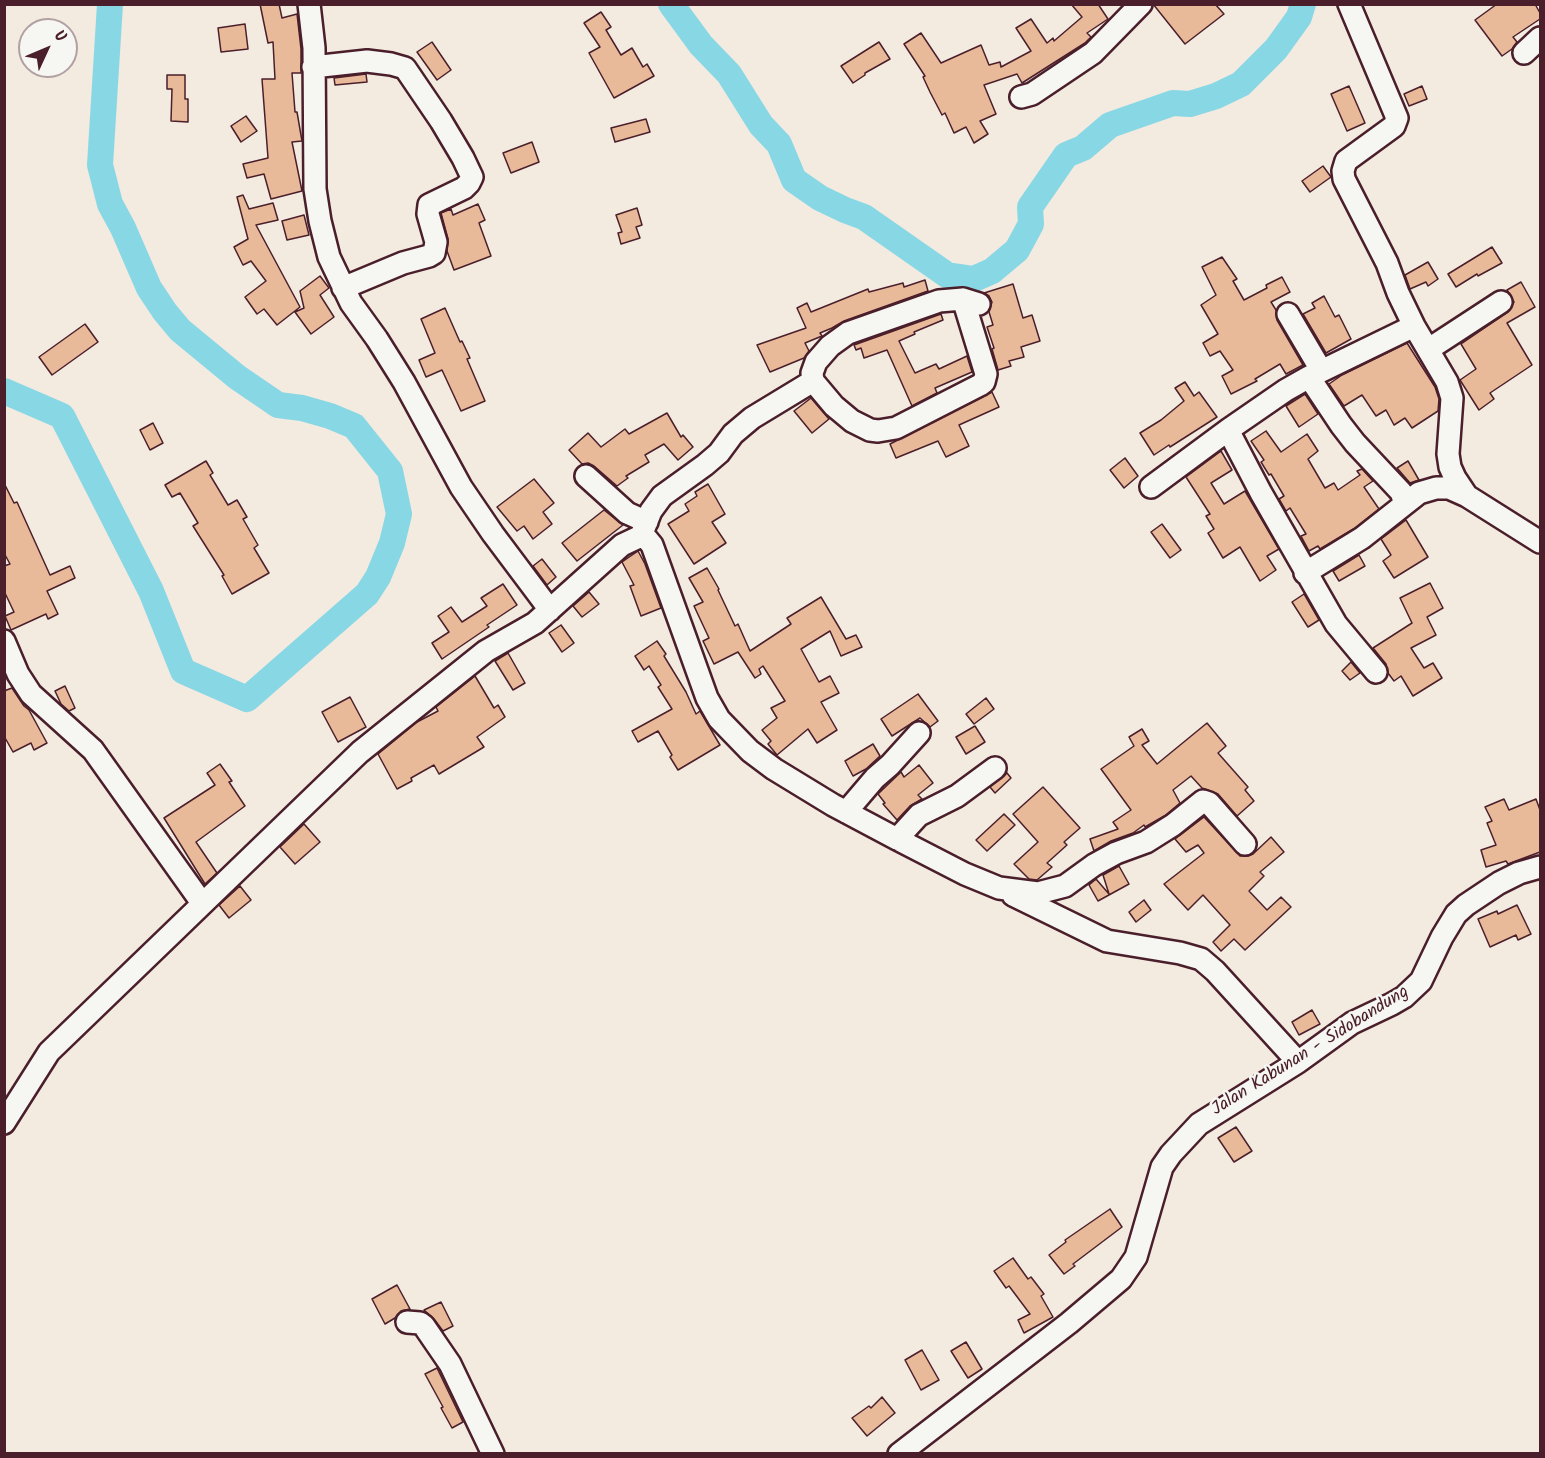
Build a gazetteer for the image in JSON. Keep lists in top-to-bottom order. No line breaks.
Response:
{"streets":{"street":["Jalan Kabunan - Sidobandung"]},"north":"top right"}
